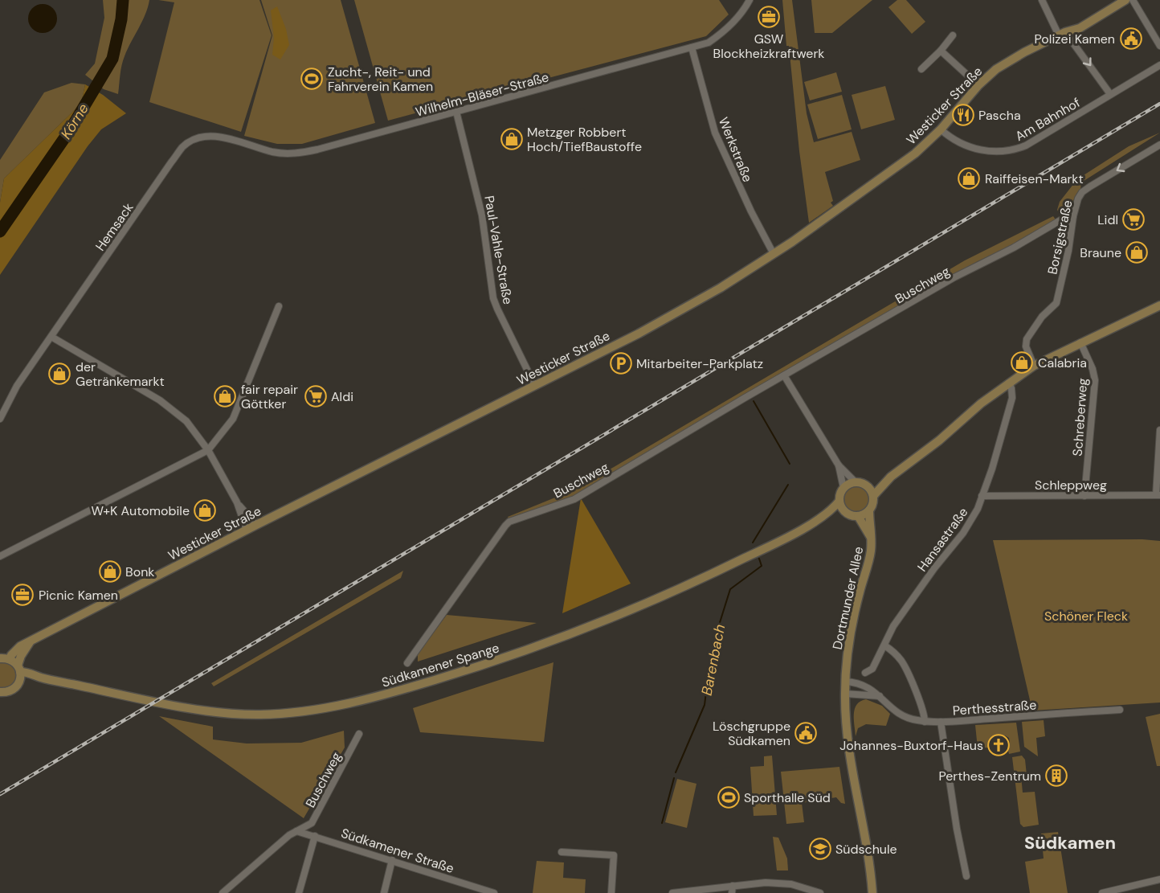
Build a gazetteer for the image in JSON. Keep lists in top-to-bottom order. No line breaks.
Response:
{"streets":{"street":["Wilhelm-Bläser-Straße","Westicker Straße","Am Bahnhof","Werkstraße","Hemsack","Borsigstraße","Paul-Vahle-Straße","Buschweg","Schreberweg","Schleppweg","Hansastraße","Dortmunder Allee","Südkamener Spange","Perthesstraße","Südkamener Straße"]},"crossings":[["Wilhelm-Bläser-Straße","Werkstraße"],["Wilhelm-Bläser-Straße","Hemsack"],["Wilhelm-Bläser-Straße","Paul-Vahle-Straße"],["Westicker Straße","Am Bahnhof"],["Westicker Straße","Werkstraße"],["Westicker Straße","Paul-Vahle-Straße"],["Borsigstraße","Buschweg"],["Buschweg","Südkamener Straße"],["Schreberweg","Schleppweg"],["Schleppweg","Hansastraße"],["Dortmunder Allee","Perthesstraße"]],"one_way":["Borsigstraße"],"districts":["Südkamen"],"water":["Körne","Barenbach"],"parks":["Schöner Fleck"],"places":{"office":["GSW Blockheizkraftwerk","Picnic Kamen"],"public building":["Polizei Kamen","Löschgruppe Südkamen"],"sports":["Zucht-, Reit- und Fahrverein Kamen","Sporthalle Süd"],"restaurant":["Pascha"],"shop":["Metzger Robbert Hoch/TiefBaustoffe","Raiffeisen-Markt","Braune","Calabria","der Getränkemarkt","fair repair Göttker","W+K Automobile","Bonk"],"supermarket":["Lidl","Aldi"],"parking":["Mitarbeiter-Parkplatz"],"church":["Johannes-Buxtorf-Haus"],"building":["Perthes-Zentrum"],"school or university":["Südschule"]}}
